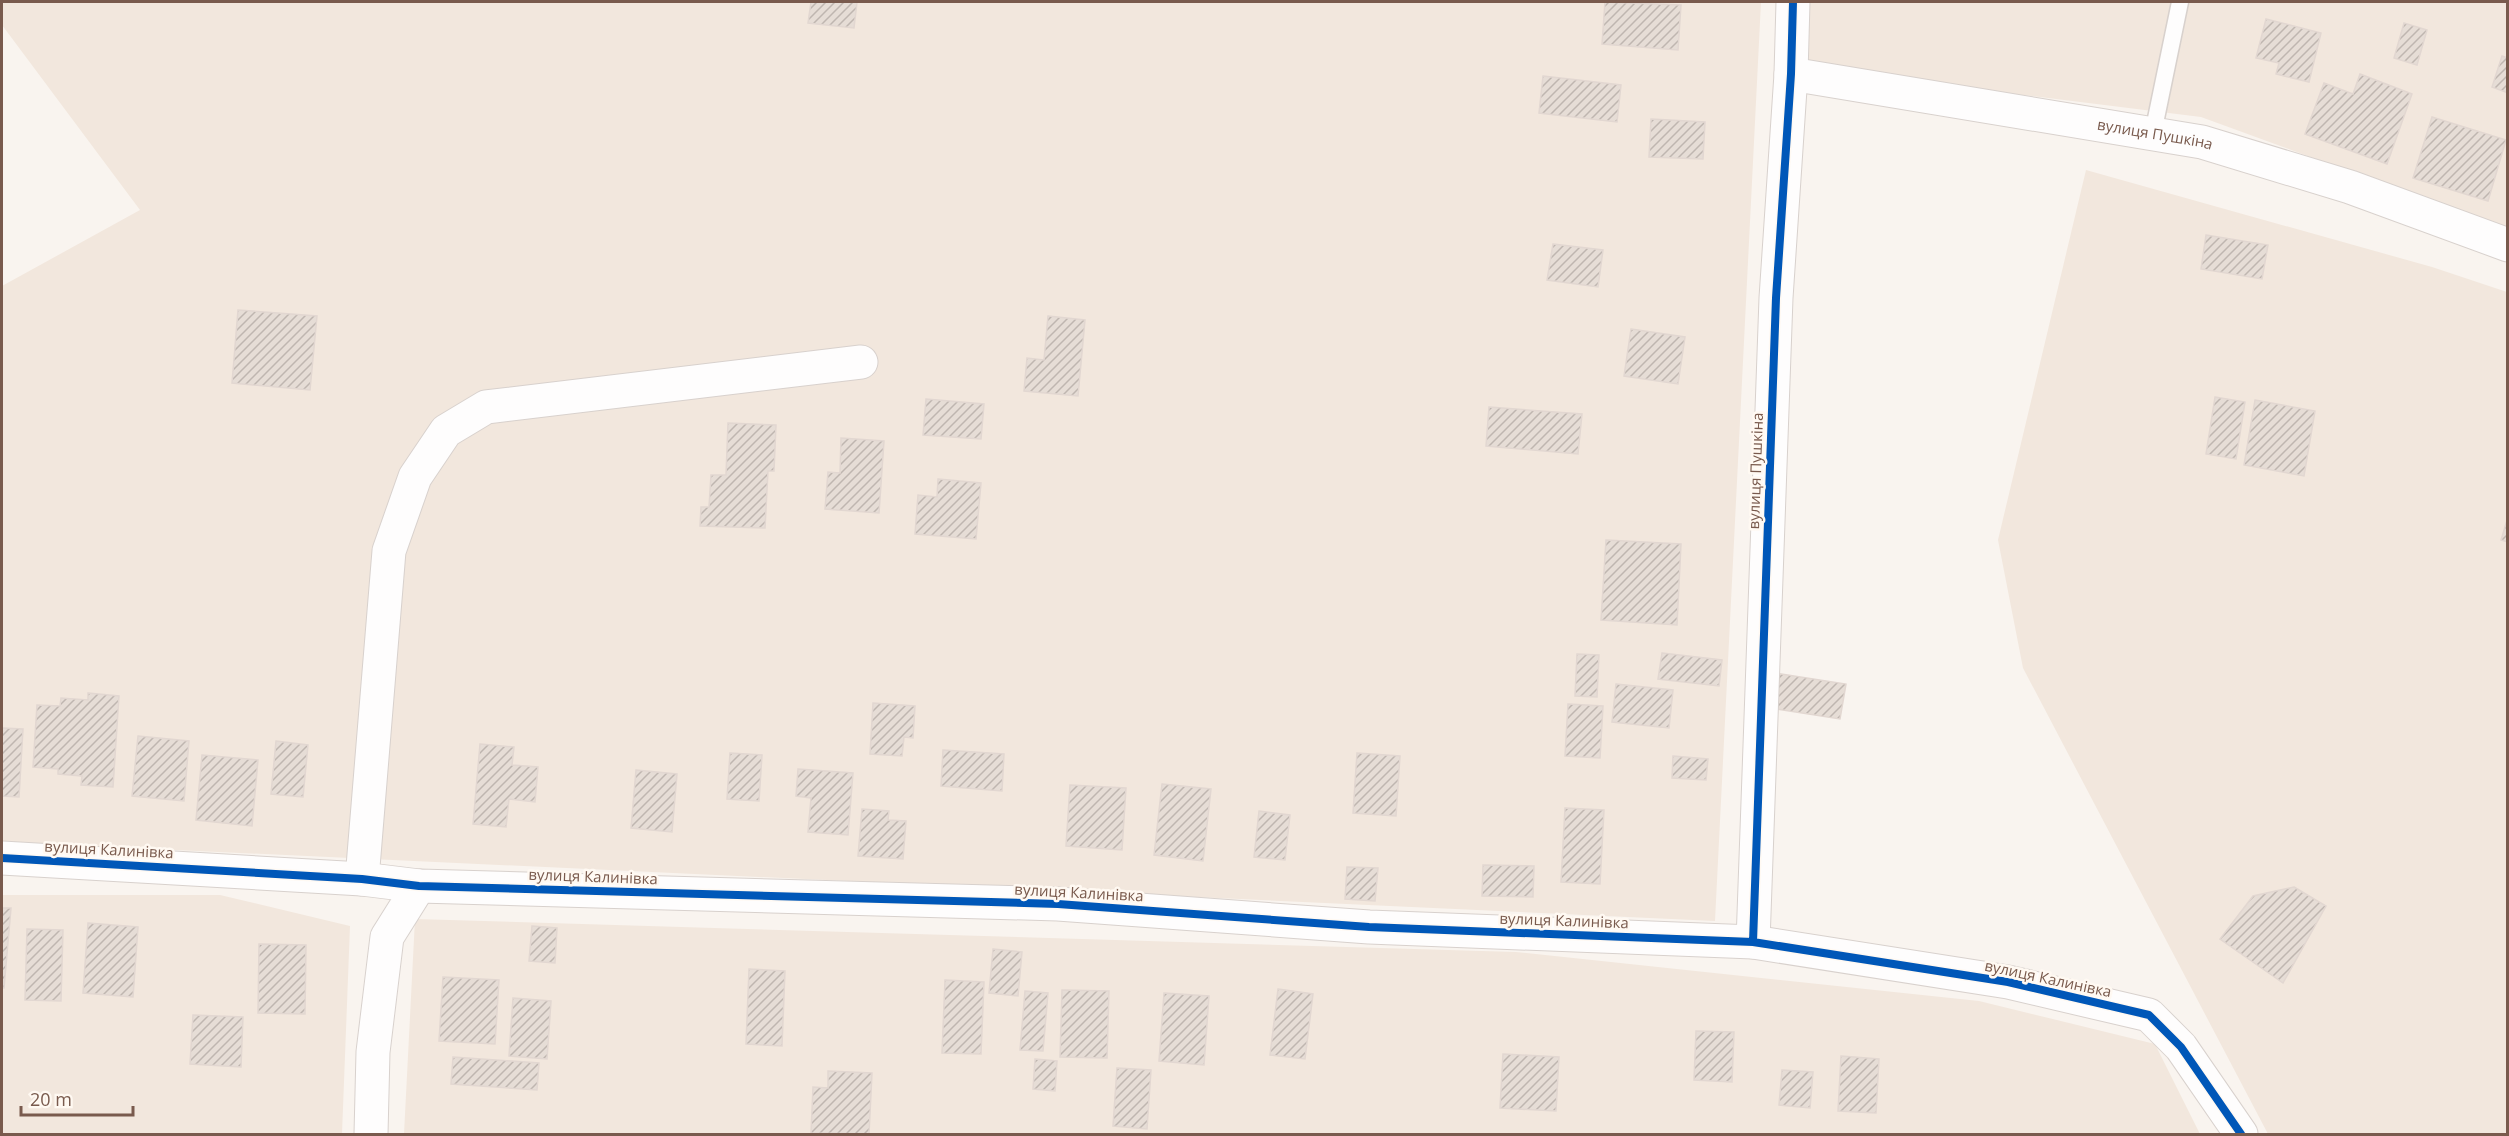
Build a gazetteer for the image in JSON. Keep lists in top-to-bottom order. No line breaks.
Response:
{"streets":{"street":["вулиця Пушкіна","вулиця Калинівка"]},"crossings":[["вулиця Пушкіна","вулиця Калинівка"]],"scale_bar":"20 m"}
